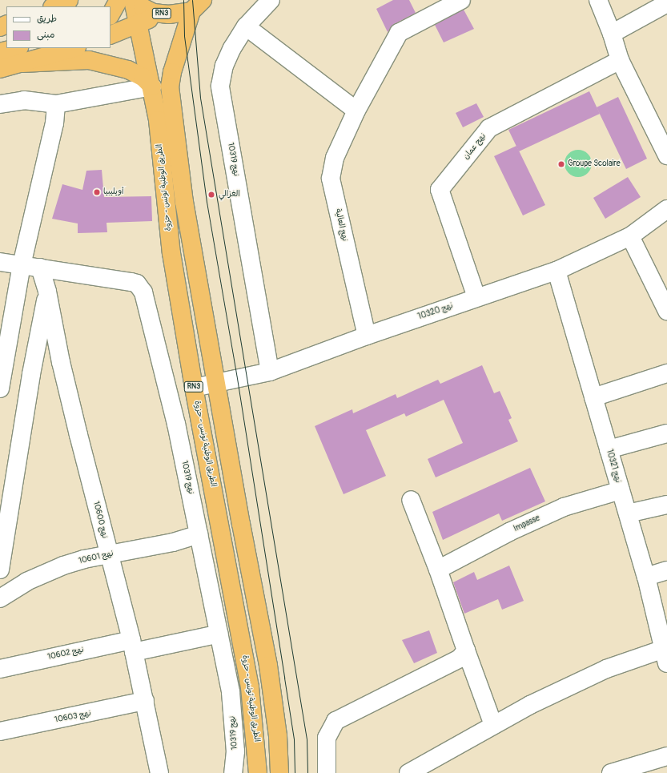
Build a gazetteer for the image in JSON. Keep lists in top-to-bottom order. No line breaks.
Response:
{"streets":{"highway":["RN3","الطريق الوطنية تونس - حزوة"],"street":["نهج عمان","نهج 10319","نهج العالية","نهج 10320","نهج 10321","نهج 10600","Impasse","نهج 10601","نهج 10602","نهج 10603"]},"crossings":[["RN3","الطريق الوطنية تونس - حزوة"],["RN3","نهج 10320"],["نهج عمان","نهج 10320"],["نهج 10319","نهج 10320"],["نهج 10319","نهج 10600"],["نهج 10319","نهج 10601"],["نهج 10319","نهج 10602"],["الطريق الوطنية تونس - حزوة","نهج 10320"],["نهج العالية","نهج 10320"],["نهج 10320","نهج 10321"],["نهج 10321","Impasse"],["نهج 10600","نهج 10601"],["نهج 10600","نهج 10602"],["نهج 10600","نهج 10603"]],"places":["Groupe Scolaire","أويليبيا","الغزالي"],"legend":["طريق","مبنى"]}
